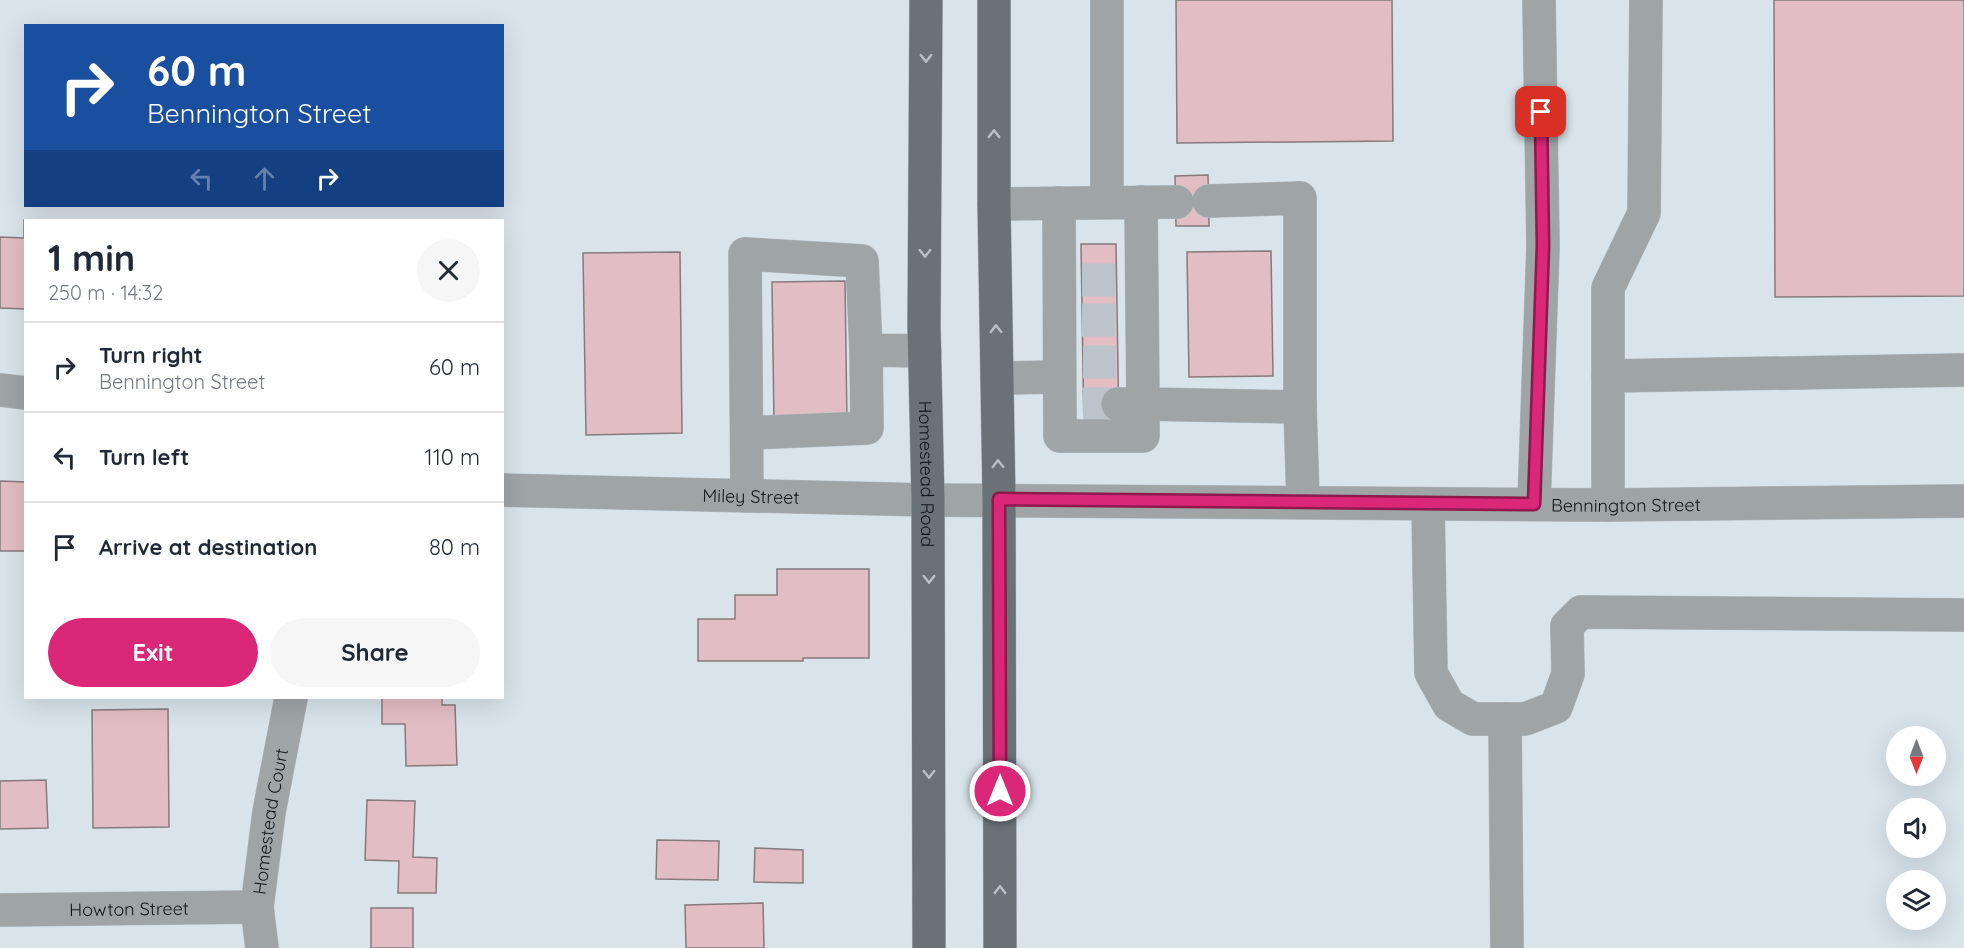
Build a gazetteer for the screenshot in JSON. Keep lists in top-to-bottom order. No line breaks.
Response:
{"streets":{"main road":["Homestead Road"],"street":["Miley Street","Bennington Street","Homestead Court","Howton Street"]},"crossings":[["Homestead Road","Miley Street"],["Miley Street","Bennington Street"],["Homestead Court","Howton Street"]],"north":"bottom","page":{"turn":["60 m","Bennington Street"],"heading":["1 min","250 m · 14:32"],"list":[{"name":"Turn right","note":"Bennington Street","value":"60 m"},{"name":"Turn left","value":"110 m"},{"name":"Arrive at destination","value":"80 m"}],"buttons":["Exit","Share"]}}
